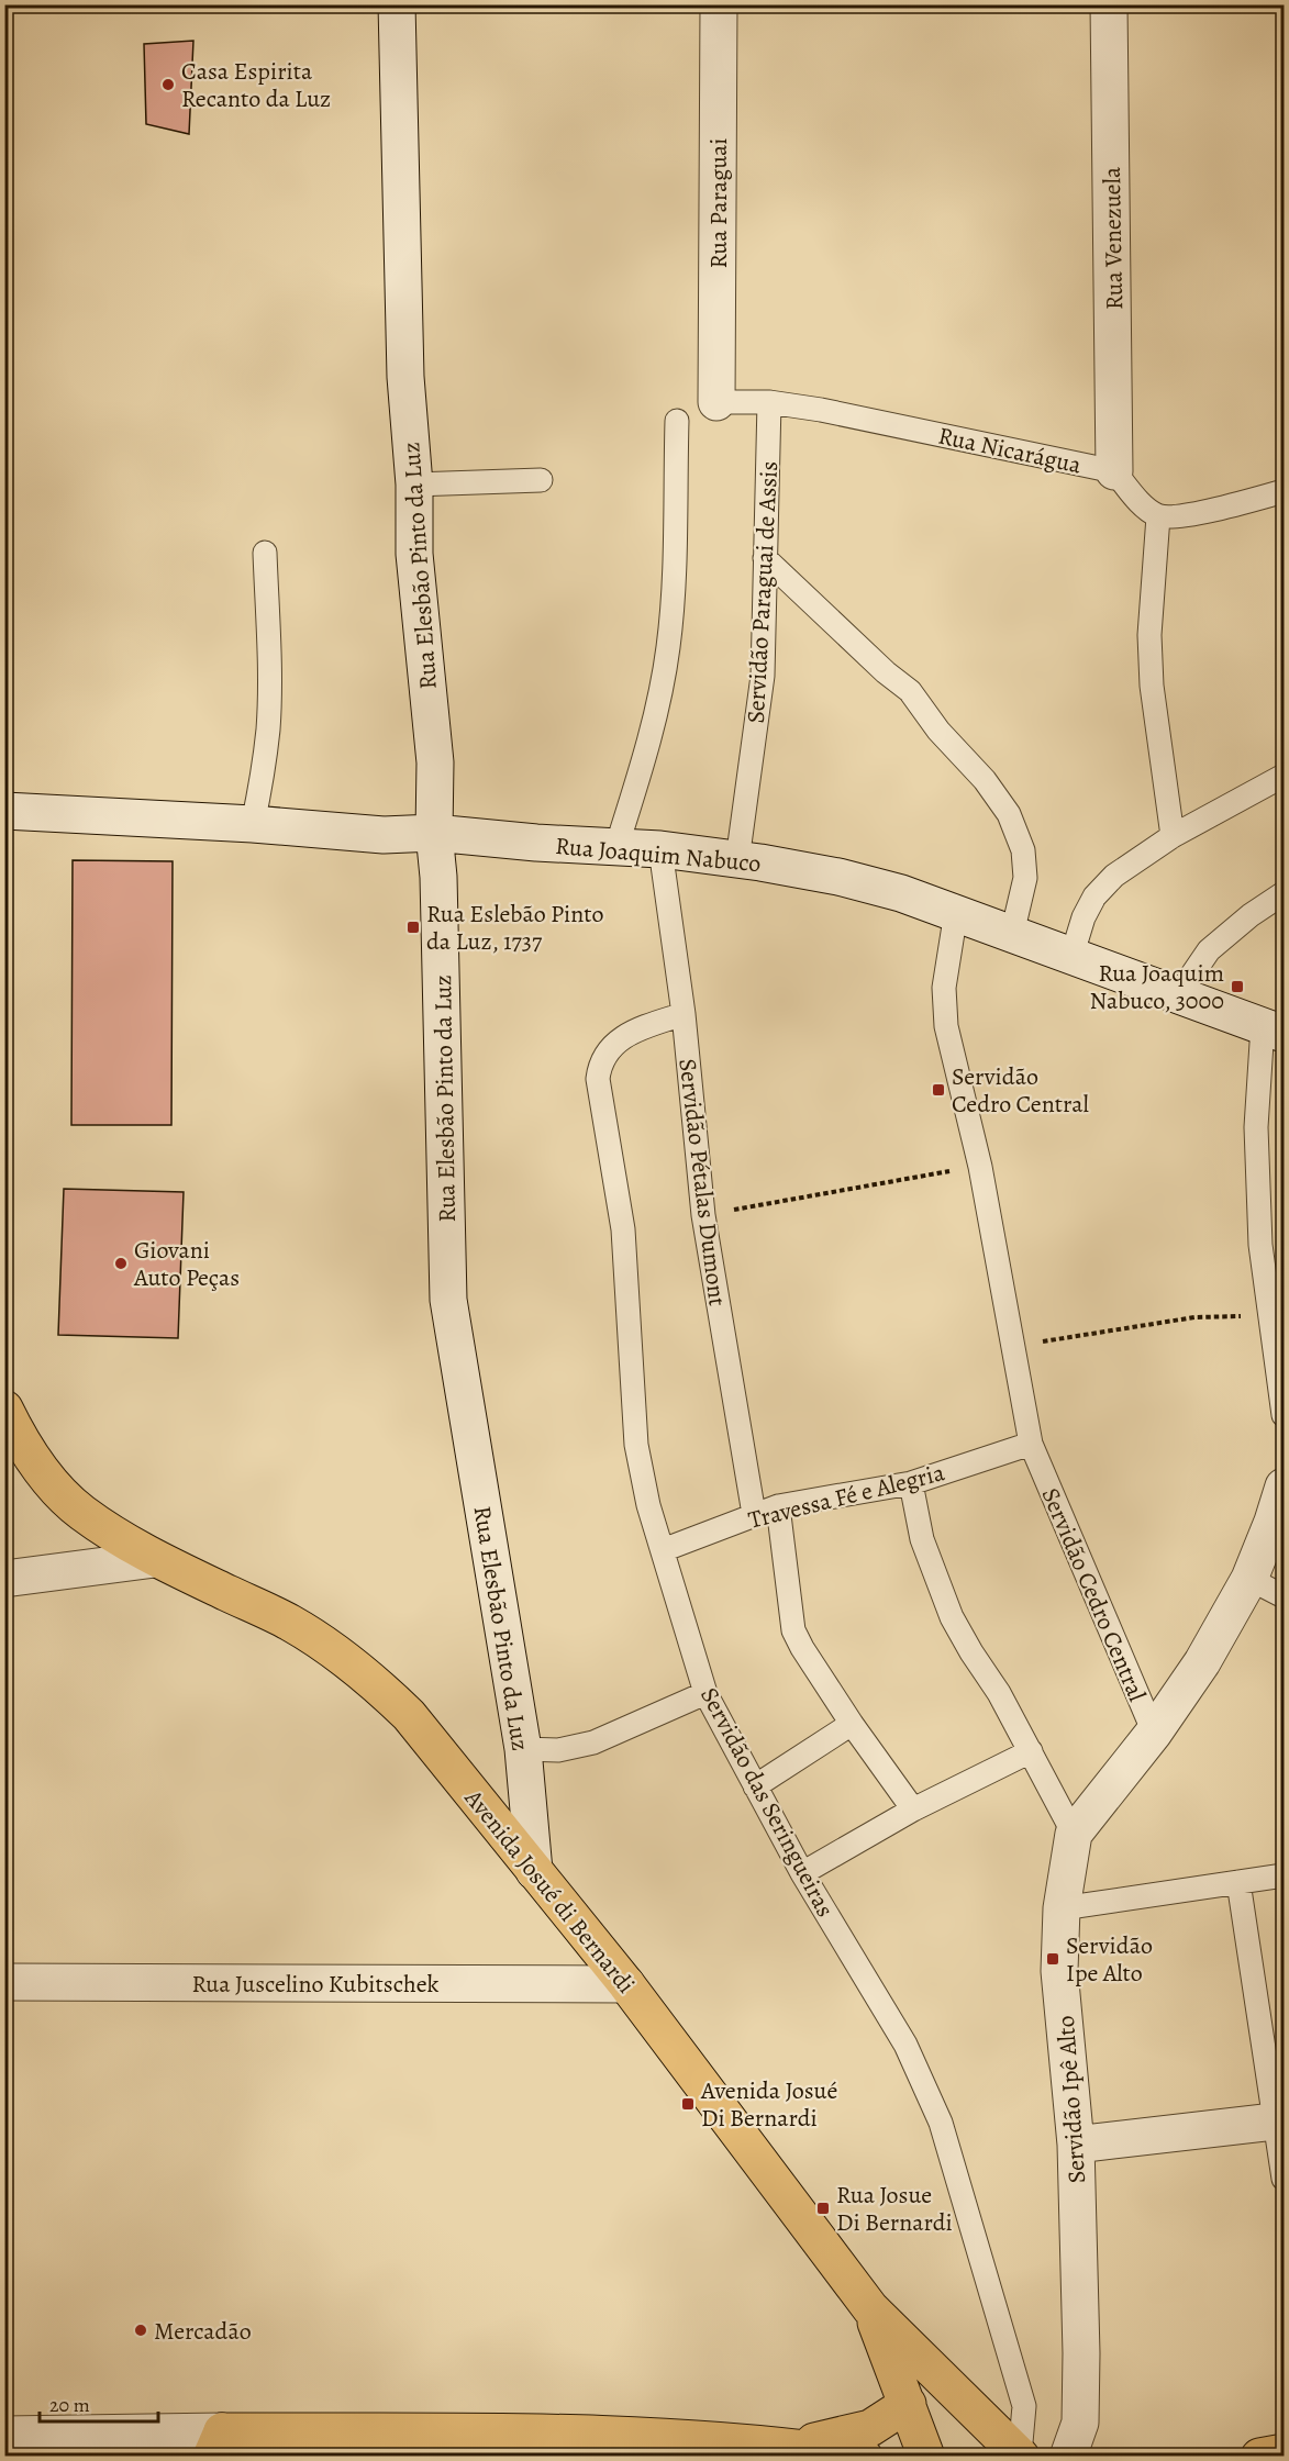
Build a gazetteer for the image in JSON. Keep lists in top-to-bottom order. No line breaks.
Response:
{"streets":{"main road":["Avenida Josué di Bernardi"],"street":["Rua Paraguai","Rua Venezuela","Rua Elesbão Pinto da Luz","Rua Joaquim Nabuco","Rua Juscelino Kubitschek","Servidão Ipê Alto"],"lane":["Rua Nicarágua","Servidão Paraguai de Assis","Servidão Pétalas Dumont","Travessa Fé e Alegria","Servidão Cedro Central","Servidão das Seringueiras"]},"crossings":[["Rua Paraguai","Rua Nicarágua"],["Rua Venezuela","Rua Nicarágua"],["Rua Nicarágua","Servidão Paraguai de Assis"],["Rua Elesbão Pinto da Luz","Rua Joaquim Nabuco"],["Rua Elesbão Pinto da Luz","Avenida Josué di Bernardi"],["Servidão Paraguai de Assis","Rua Joaquim Nabuco"],["Rua Joaquim Nabuco","Servidão Pétalas Dumont"],["Rua Joaquim Nabuco","Servidão Cedro Central"],["Servidão Pétalas Dumont","Travessa Fé e Alegria"],["Servidão Pétalas Dumont","Servidão das Seringueiras"],["Travessa Fé e Alegria","Servidão Cedro Central"],["Travessa Fé e Alegria","Servidão das Seringueiras"],["Servidão das Seringueiras","Avenida Josué di Bernardi"],["Avenida Josué di Bernardi","Rua Juscelino Kubitschek"]],"places":{"other":["Casa Espirita Recanto da Luz","Giovani Auto Peças","Mercadão"],"transit":["Rua Eslebão Pinto da Luz, 1737","Rua Joaquim Nabuco, 3000","Servidão Cedro Central","Servidão Ipe Alto","Avenida Josué Di Bernardi","Rua Josue Di Bernardi"]},"scale_bar":"20 m"}
